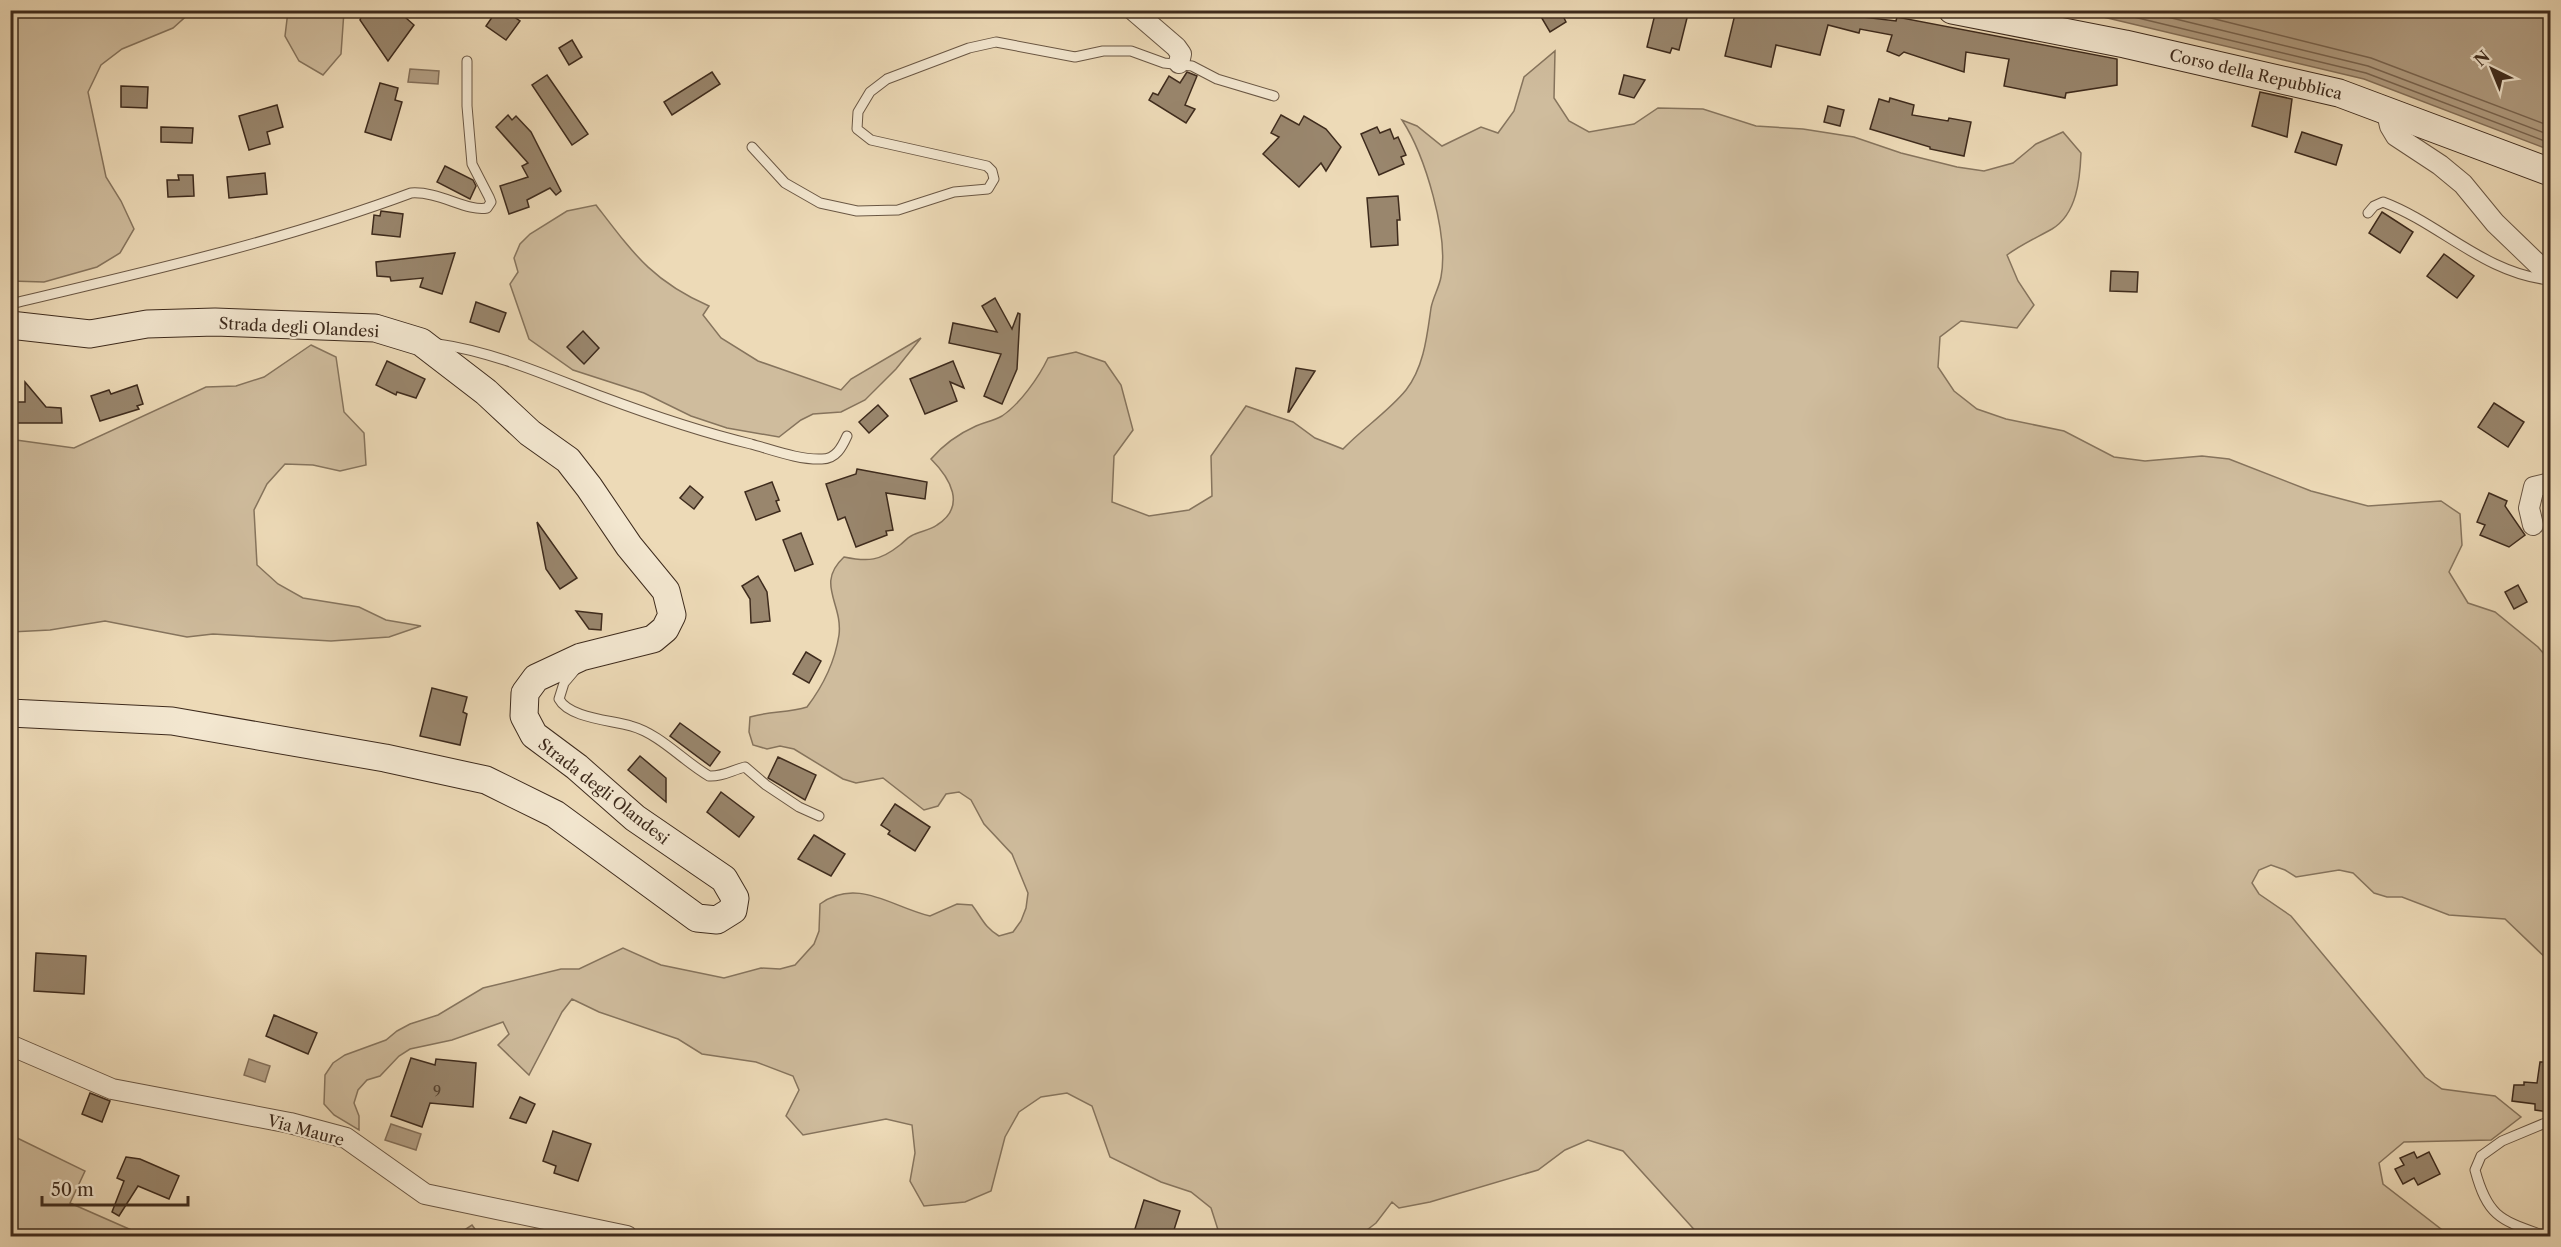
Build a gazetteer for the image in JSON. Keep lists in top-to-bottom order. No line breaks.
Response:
{"streets":{"main road":["Corso della Repubblica","Strada degli Olandesi"],"street":["Via Maure"]},"house_numbers":["9"],"scale_bar":"50 m","north":"top left"}
